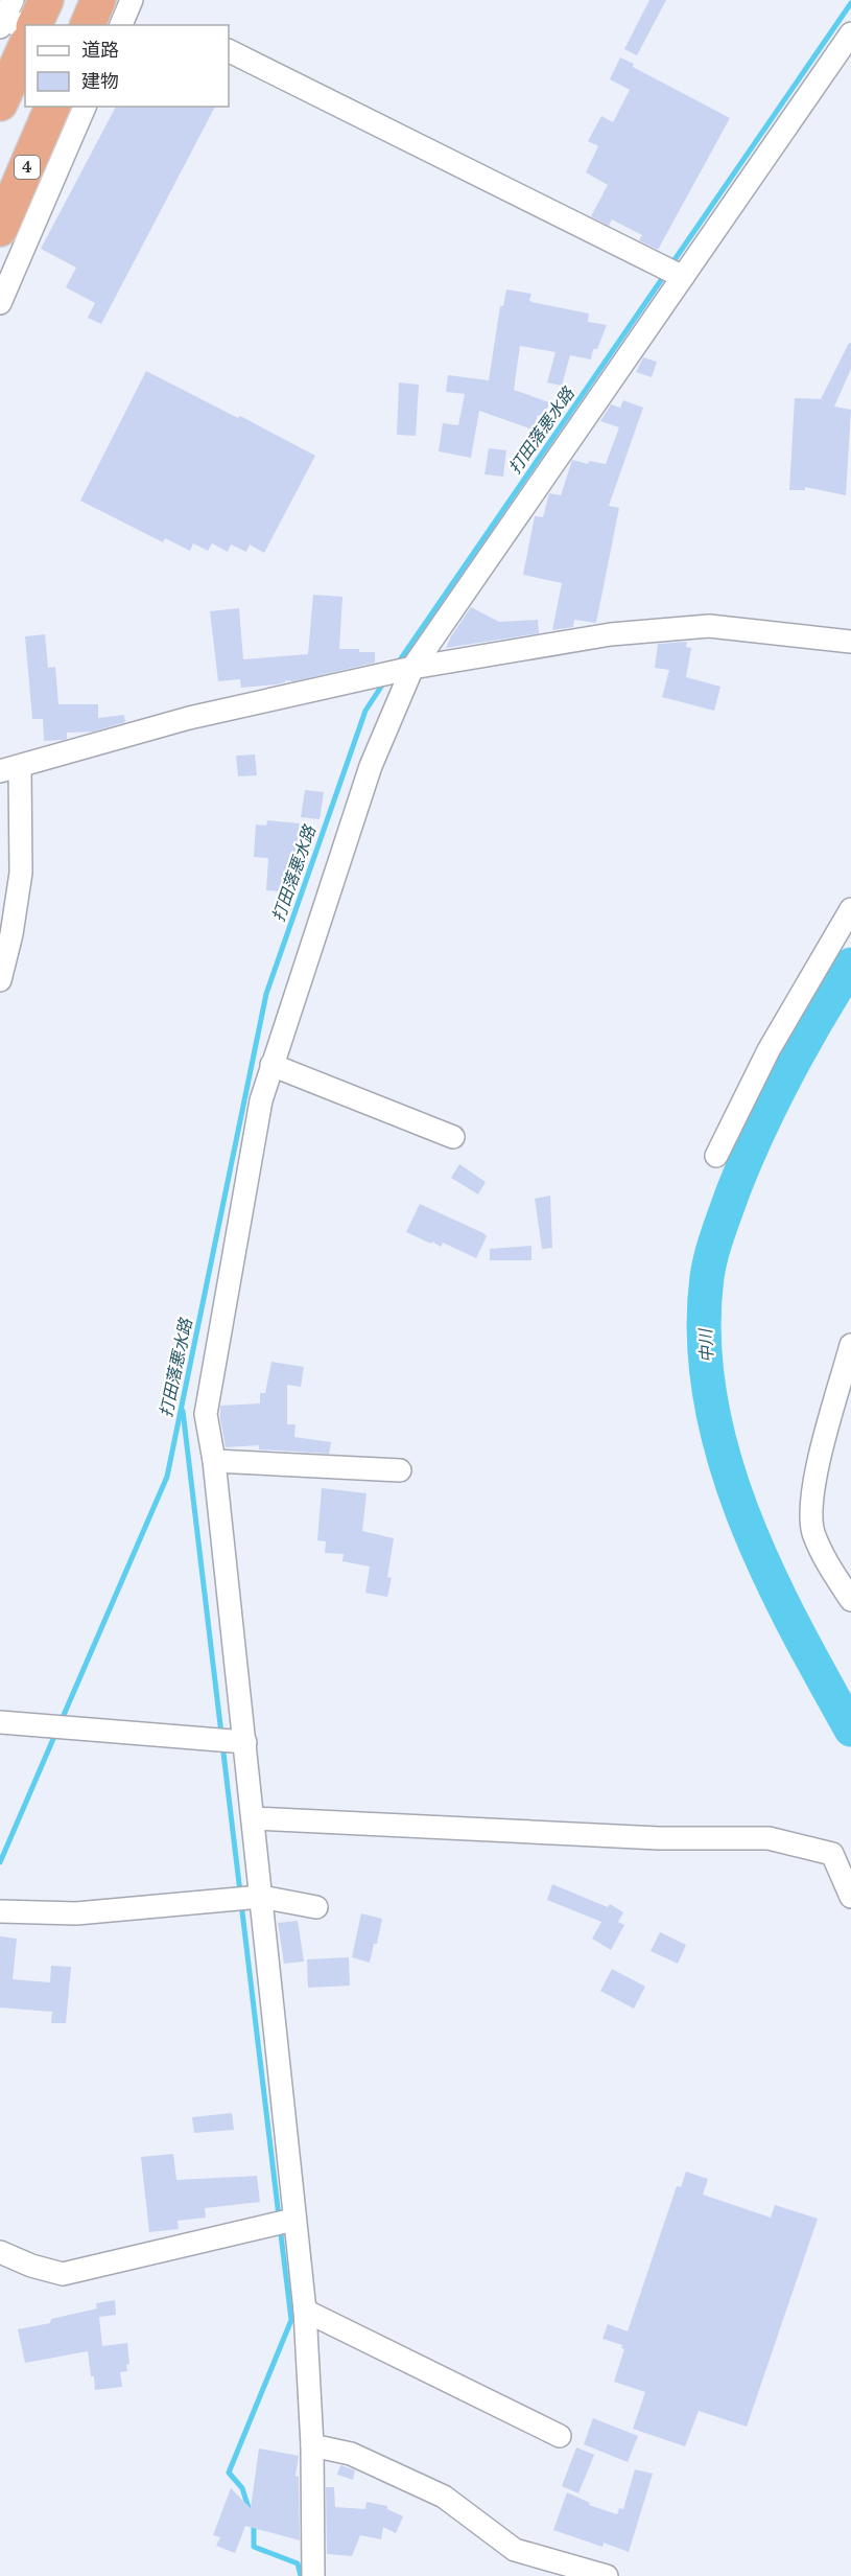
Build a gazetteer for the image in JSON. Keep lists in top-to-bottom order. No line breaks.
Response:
{"streets":{"highway":["4"]},"water":["打田落悪水路","中川"],"legend":["道路","建物"]}
